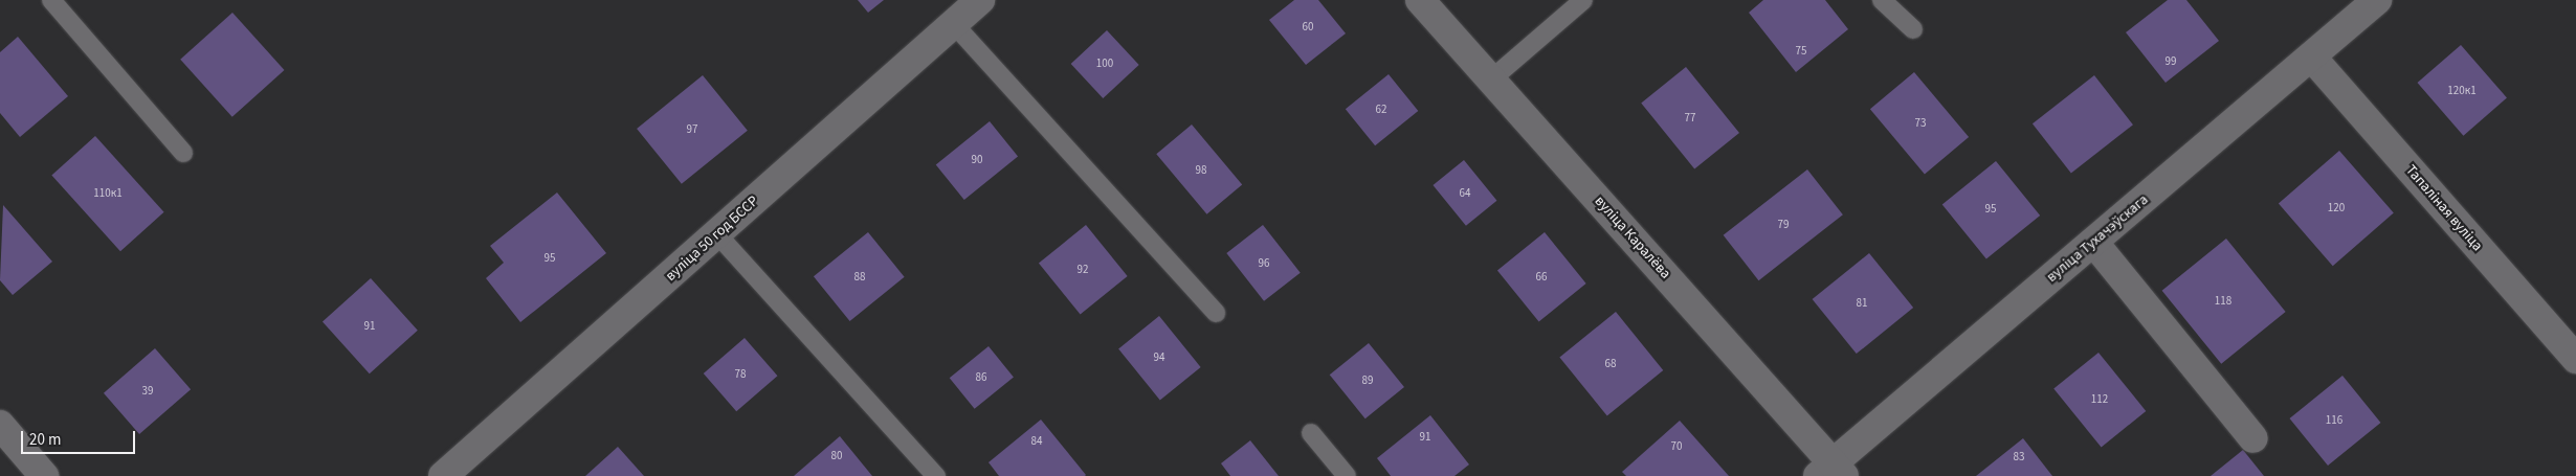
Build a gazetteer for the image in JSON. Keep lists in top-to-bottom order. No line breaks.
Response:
{"streets":{"street":["Тапаліная вуліца","вуліца Каралёва","вуліца 50 год БССР","вуліца Тухачэўскага"]},"crossings":[["Тапаліная вуліца","вуліца Тухачэўскага"],["вуліца Каралёва","вуліца Тухачэўскага"]],"house_numbers":["60","75","99","100","120к1","62","77","73","97","90","98","110к1","64","120","95","79","95","96","92","88","66","118","81","91","94","68","78","86","89","39","112","116","91","84","70","80","83"],"scale_bar":"20 m"}
